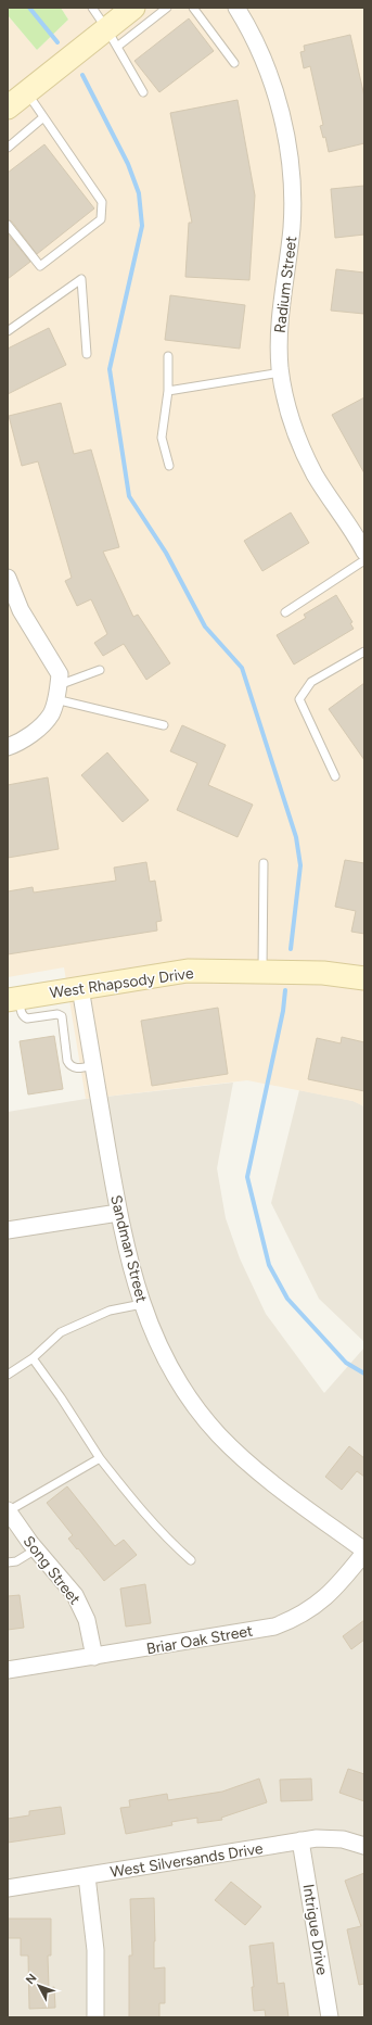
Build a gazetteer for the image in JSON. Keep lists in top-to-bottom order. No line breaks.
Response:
{"streets":{"street":["Radium Street","West Rhapsody Drive","Sandman Street","Song Street","Briar Oak Street","West Silversands Drive","Intrigue Drive"]},"crossings":[["West Rhapsody Drive","Sandman Street"],["Sandman Street","Briar Oak Street"],["Song Street","Briar Oak Street"],["West Silversands Drive","Intrigue Drive"]],"north":"top left"}
